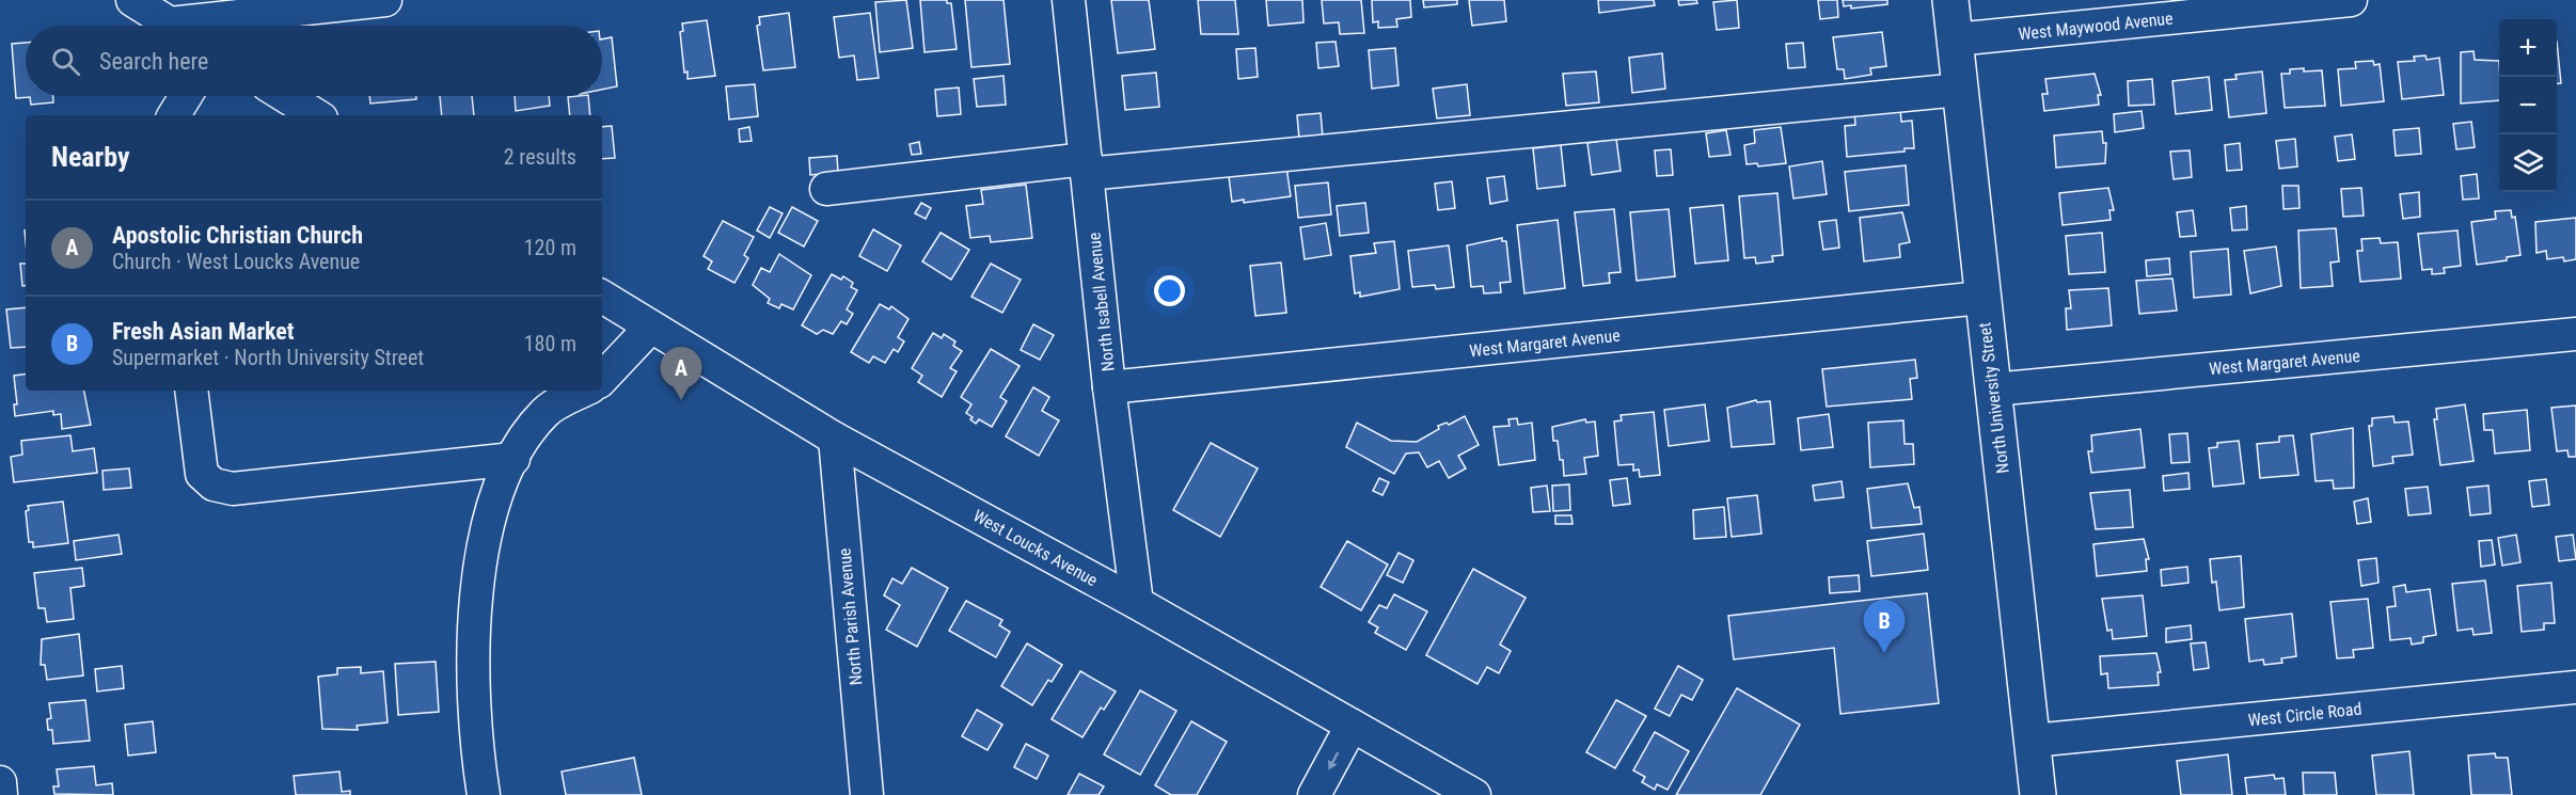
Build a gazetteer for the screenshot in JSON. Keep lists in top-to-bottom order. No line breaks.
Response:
{"streets":{"main road":["North University Street"],"street":["West Maywood Avenue","North Isabell Avenue","West Margaret Avenue","West Loucks Avenue","North Parish Avenue","West Circle Road"]},"crossings":[["West Maywood Avenue","North University Street"],["North Isabell Avenue","West Margaret Avenue"],["North Isabell Avenue","West Loucks Avenue"],["West Margaret Avenue","North University Street"],["North University Street","West Circle Road"],["West Loucks Avenue","North Parish Avenue"]],"page":{"map_buttons":["+","−"],"search":"Search here","heading":["Nearby","2 results"],"list":[{"mark":"A","name":"Apostolic Christian Church","note":"Church · West Loucks Avenue","value":"120 m"},{"mark":"B","name":"Fresh Asian Market","note":"Supermarket · North University Street","value":"180 m"}],"pins":["A","B"]}}
